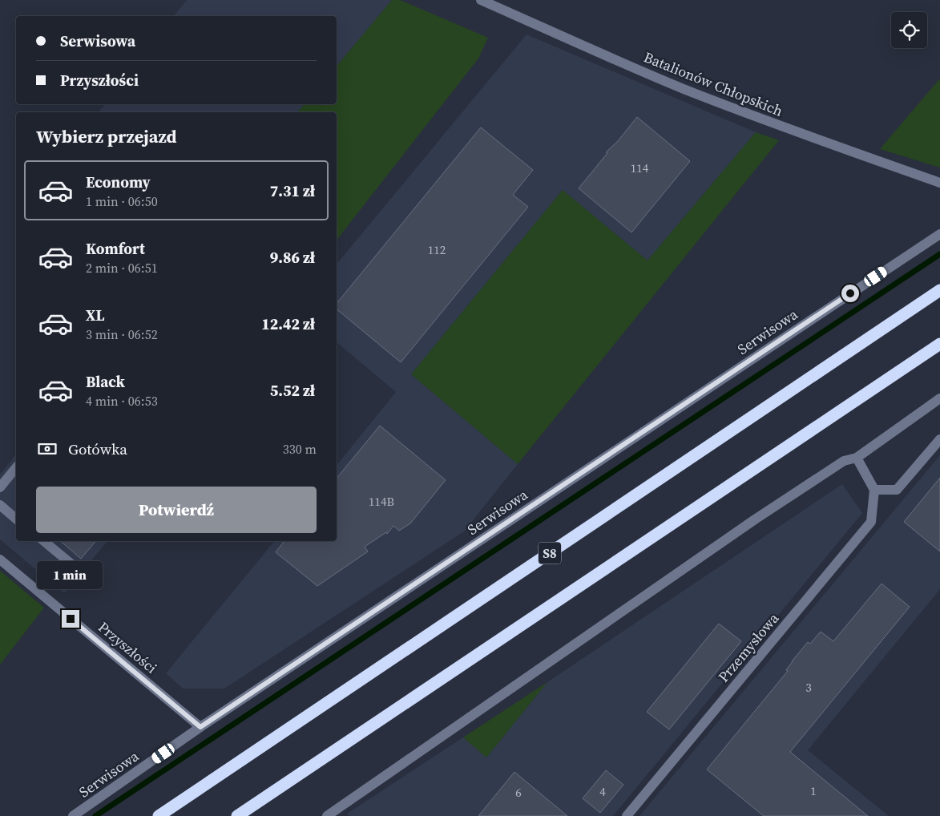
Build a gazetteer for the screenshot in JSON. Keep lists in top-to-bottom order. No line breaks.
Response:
{"streets":{"highway":["S8"],"street":["Batalionów Chłopskich","Serwisowa","Przyszłości","Przemysłowa"]},"crossings":[["Serwisowa","Przyszłości"]],"house_numbers":["114","112","114B","3","1","4","6"],"page":{"banner":["Serwisowa","Przyszłości"],"heading":"Wybierz przejazd","list":[{"name":"Economy","note":"1 min · 06:50","value":"7.31 zł"},{"name":"Komfort","note":"2 min · 06:51","value":"9.86 zł"},{"name":"XL","note":"3 min · 06:52","value":"12.42 zł"},{"name":"Black","note":"4 min · 06:53","value":"5.52 zł"}],"pay":["Gotówka","330 m"],"buttons":"Potwierdź","bubble":"1 min"}}
